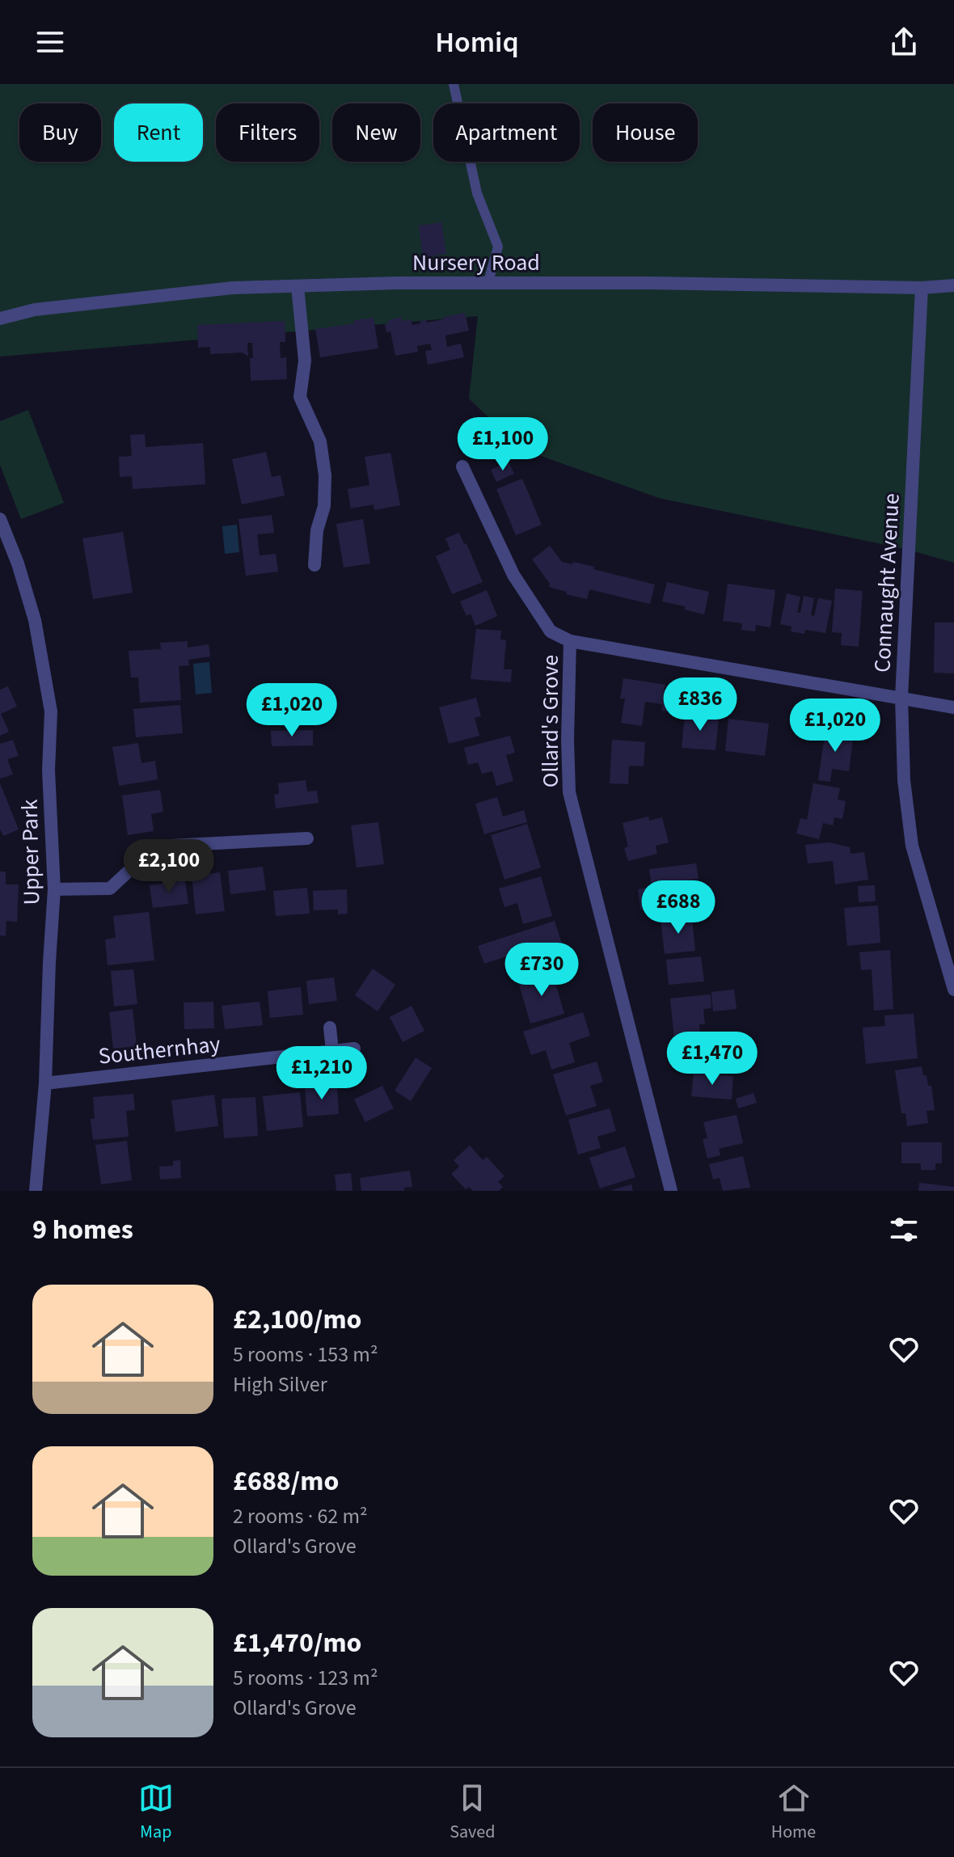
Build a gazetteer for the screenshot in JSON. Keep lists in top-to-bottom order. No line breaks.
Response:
{"streets":{"street":["Nursery Road","Connaught Avenue","Ollard's Grove","Upper Park","Southernhay"]},"crossings":[["Nursery Road","Connaught Avenue"],["Upper Park","Southernhay"]],"page":{"header":"Homiq","chip":["Buy","Rent","Filters","New","Apartment","House"],"price":["£1,100","£836","£1,020","£1,020","£2,100","£688","£730","£1,470","£1,210"],"heading":"9 homes","list":[{"name":"£2,100/mo","note":"5 rooms · 153 m² · High Silver"},{"name":"£688/mo","note":"2 rooms · 62 m² · Ollard's Grove"},{"name":"£1,470/mo","note":"5 rooms · 123 m² · Ollard's Grove"}],"tabs":["Map","Saved","Home"]}}
